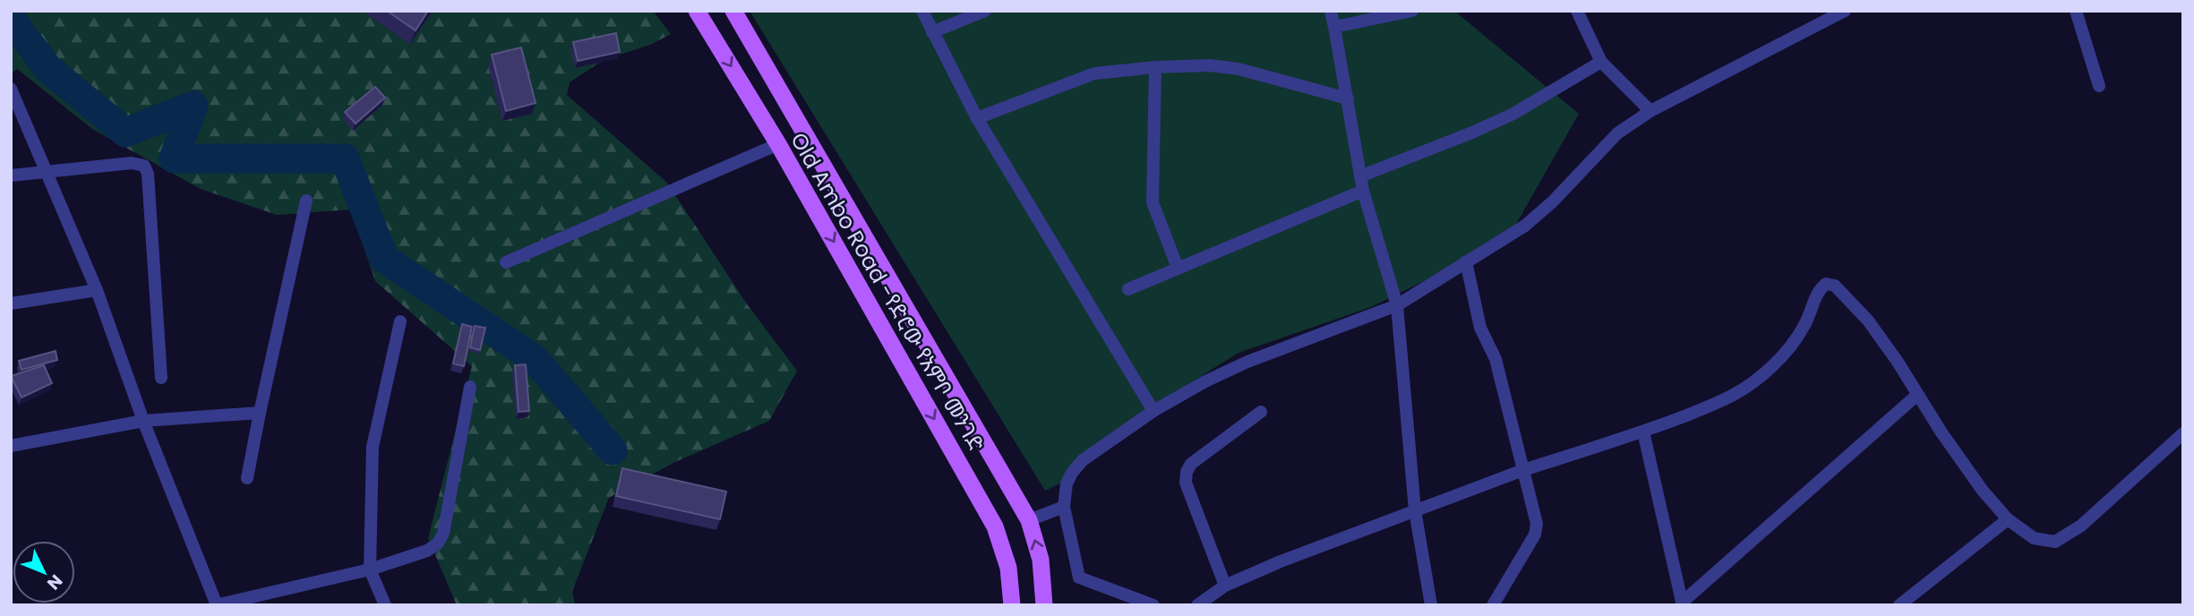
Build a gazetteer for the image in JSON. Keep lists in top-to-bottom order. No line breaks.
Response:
{"streets":{"main road":["Old Ambo Road -የድሮው የአምቦ መንገድ"]},"north":"bottom right"}
